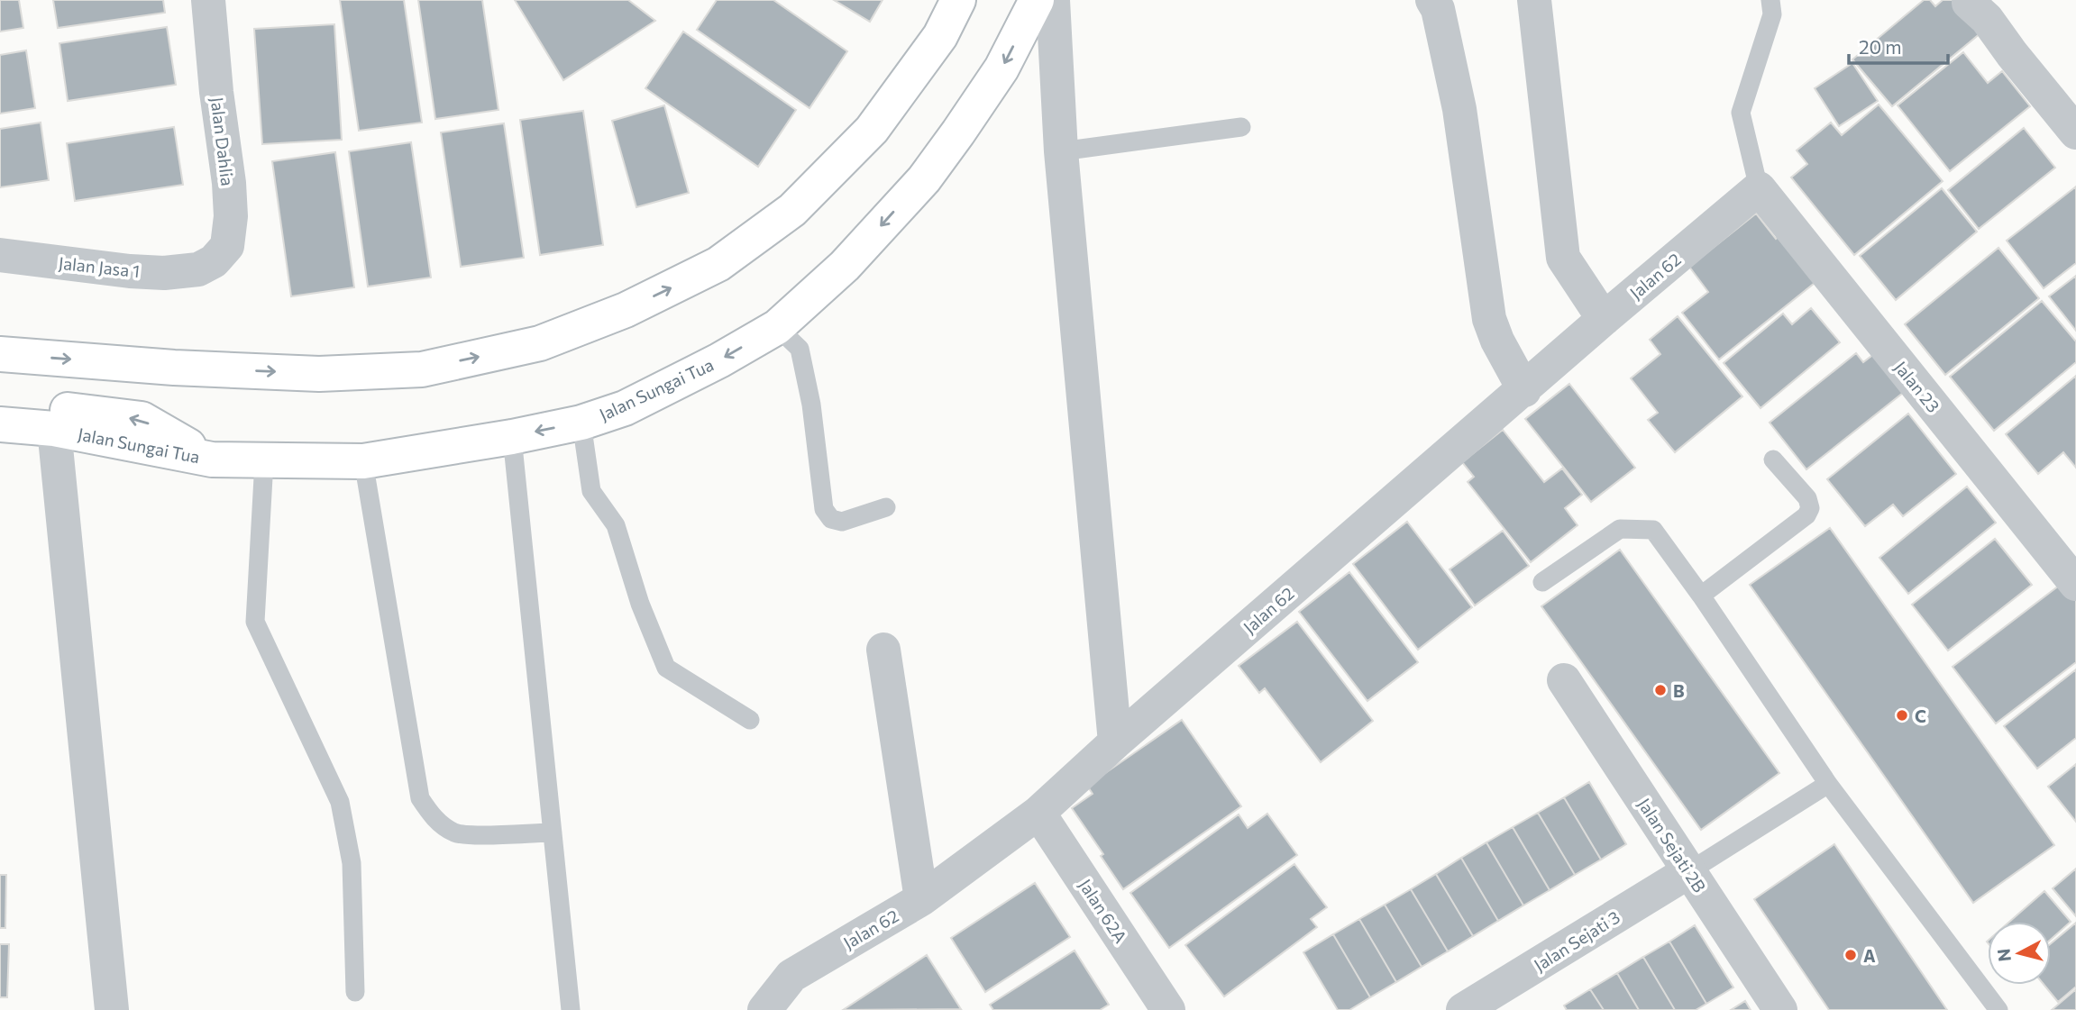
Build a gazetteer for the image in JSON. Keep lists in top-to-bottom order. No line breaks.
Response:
{"streets":{"main road":["Jalan Sungai Tua"],"street":["Jalan Dahlia","Jalan Jasa 1","Jalan 62","Jalan 23","Jalan Sejati 2B","Jalan 62A","Jalan Sejati 3"]},"crossings":[["Jalan Dahlia","Jalan Jasa 1"],["Jalan 62","Jalan 23"],["Jalan 62","Jalan 62A"],["Jalan Sejati 2B","Jalan Sejati 3"]],"one_way":["Jalan Sungai Tua"],"places":["B","C","A"],"scale_bar":"20 m","north":"left"}
